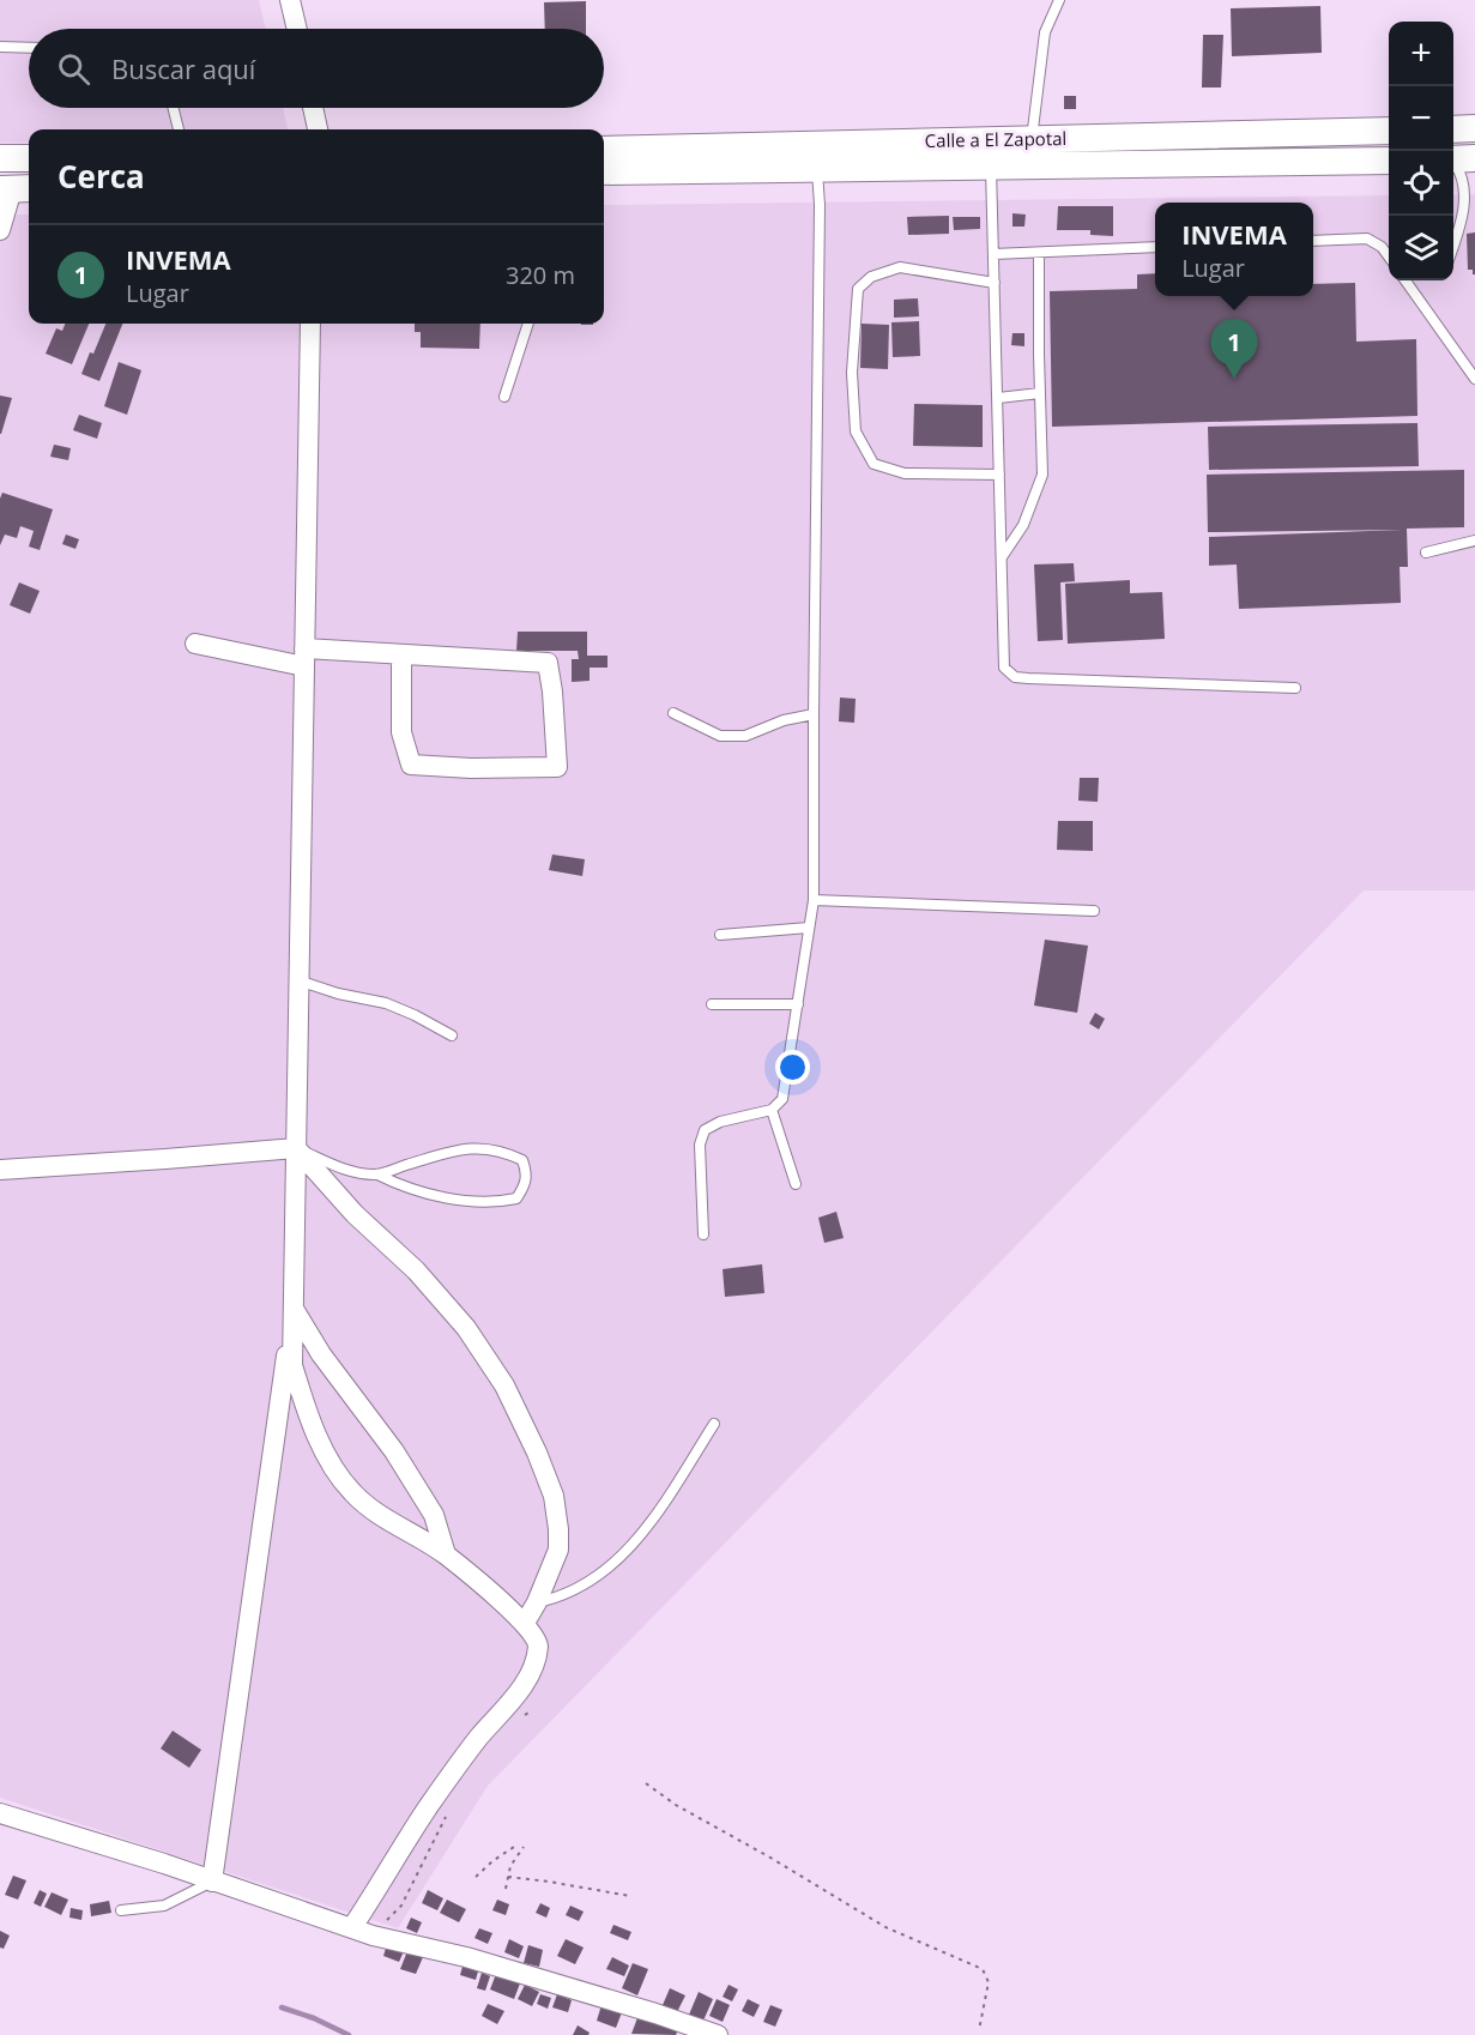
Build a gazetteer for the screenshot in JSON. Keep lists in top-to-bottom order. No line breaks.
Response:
{"streets":{"street":["Calle a El Zapotal"]},"page":{"map_buttons":["+","−"],"search":"Buscar aquí","heading":"Cerca","popup":["INVEMA","Lugar"],"list":[{"mark":"1","name":"INVEMA","note":"Lugar","value":"320 m"}],"pins":"1"}}
